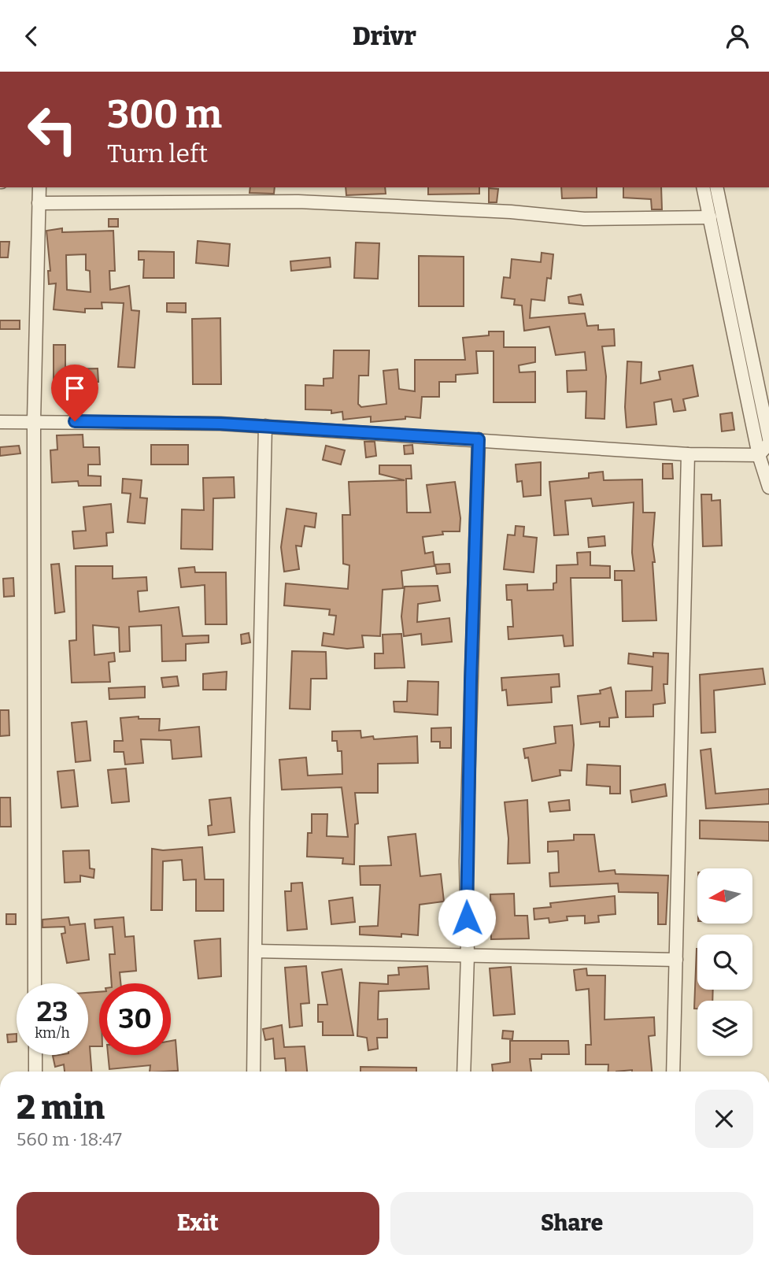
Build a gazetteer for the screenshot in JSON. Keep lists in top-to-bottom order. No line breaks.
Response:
{"north":"left","page":{"header":"Drivr","turn":["300 m","Turn left"],"speed":"23 km/h","limit":"30","heading":["2 min","560 m · 18:47"],"buttons":["Exit","Share"]}}
